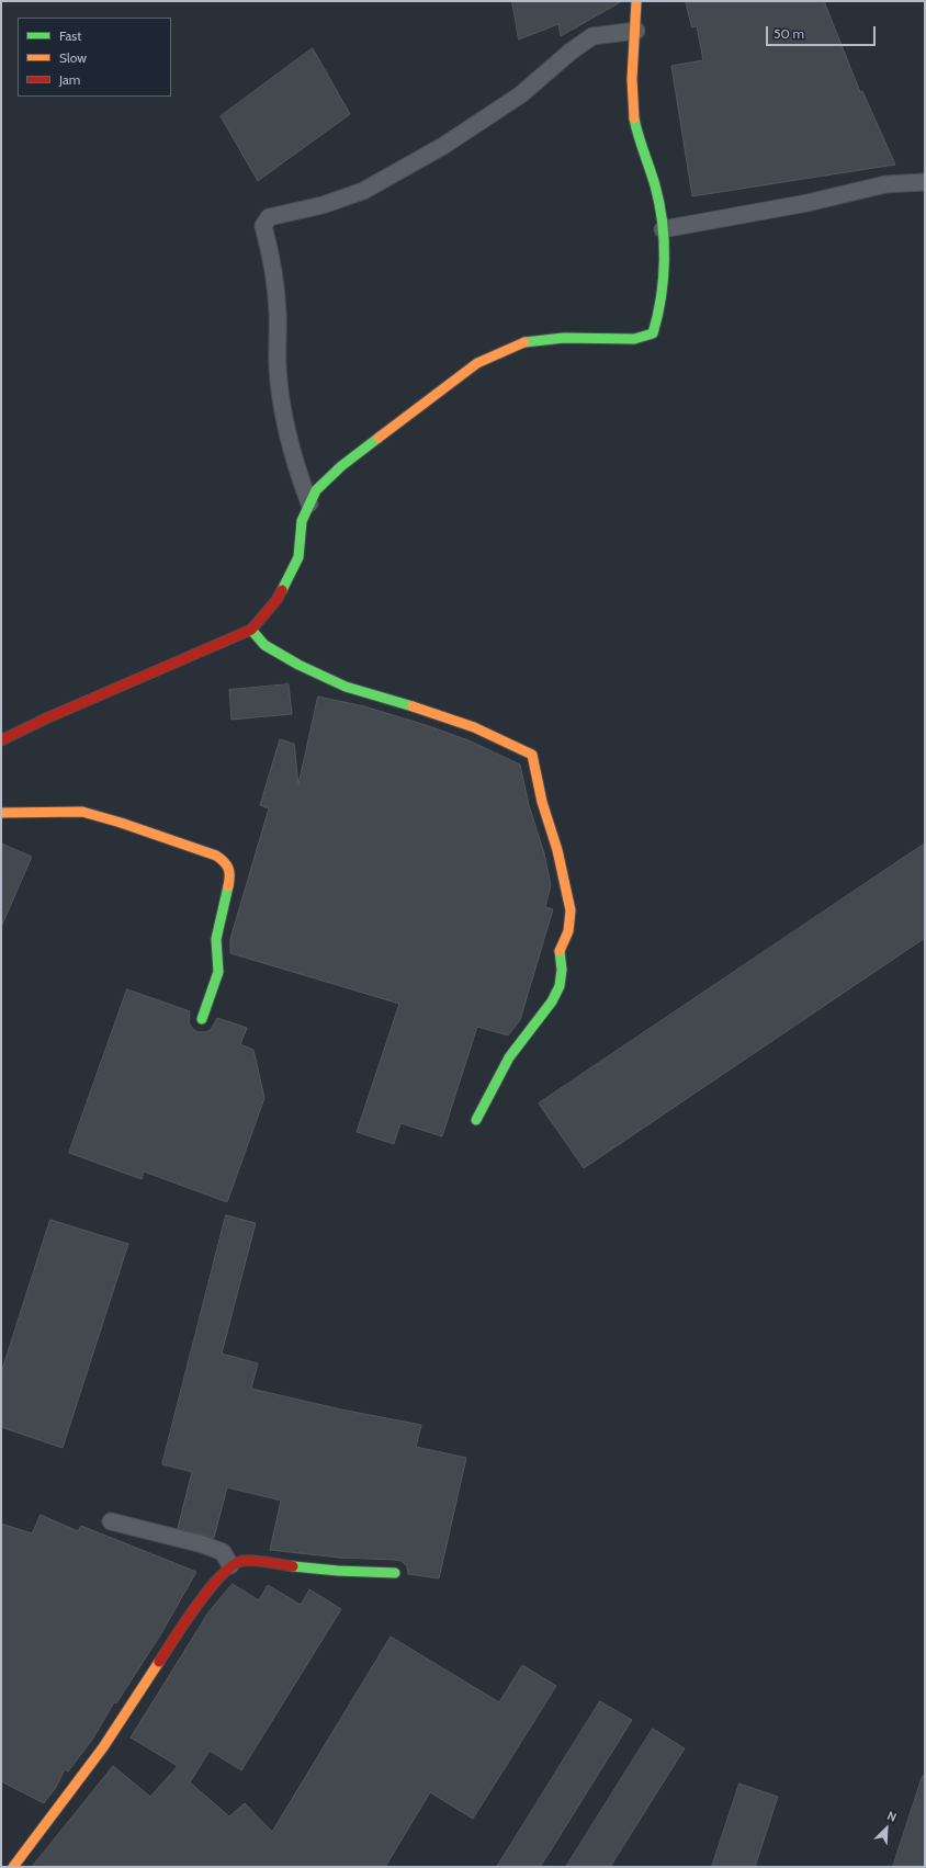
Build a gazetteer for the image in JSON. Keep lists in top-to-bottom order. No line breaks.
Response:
{"legend":["Fast","Slow","Jam"],"scale_bar":"50 m","north":"top right"}
